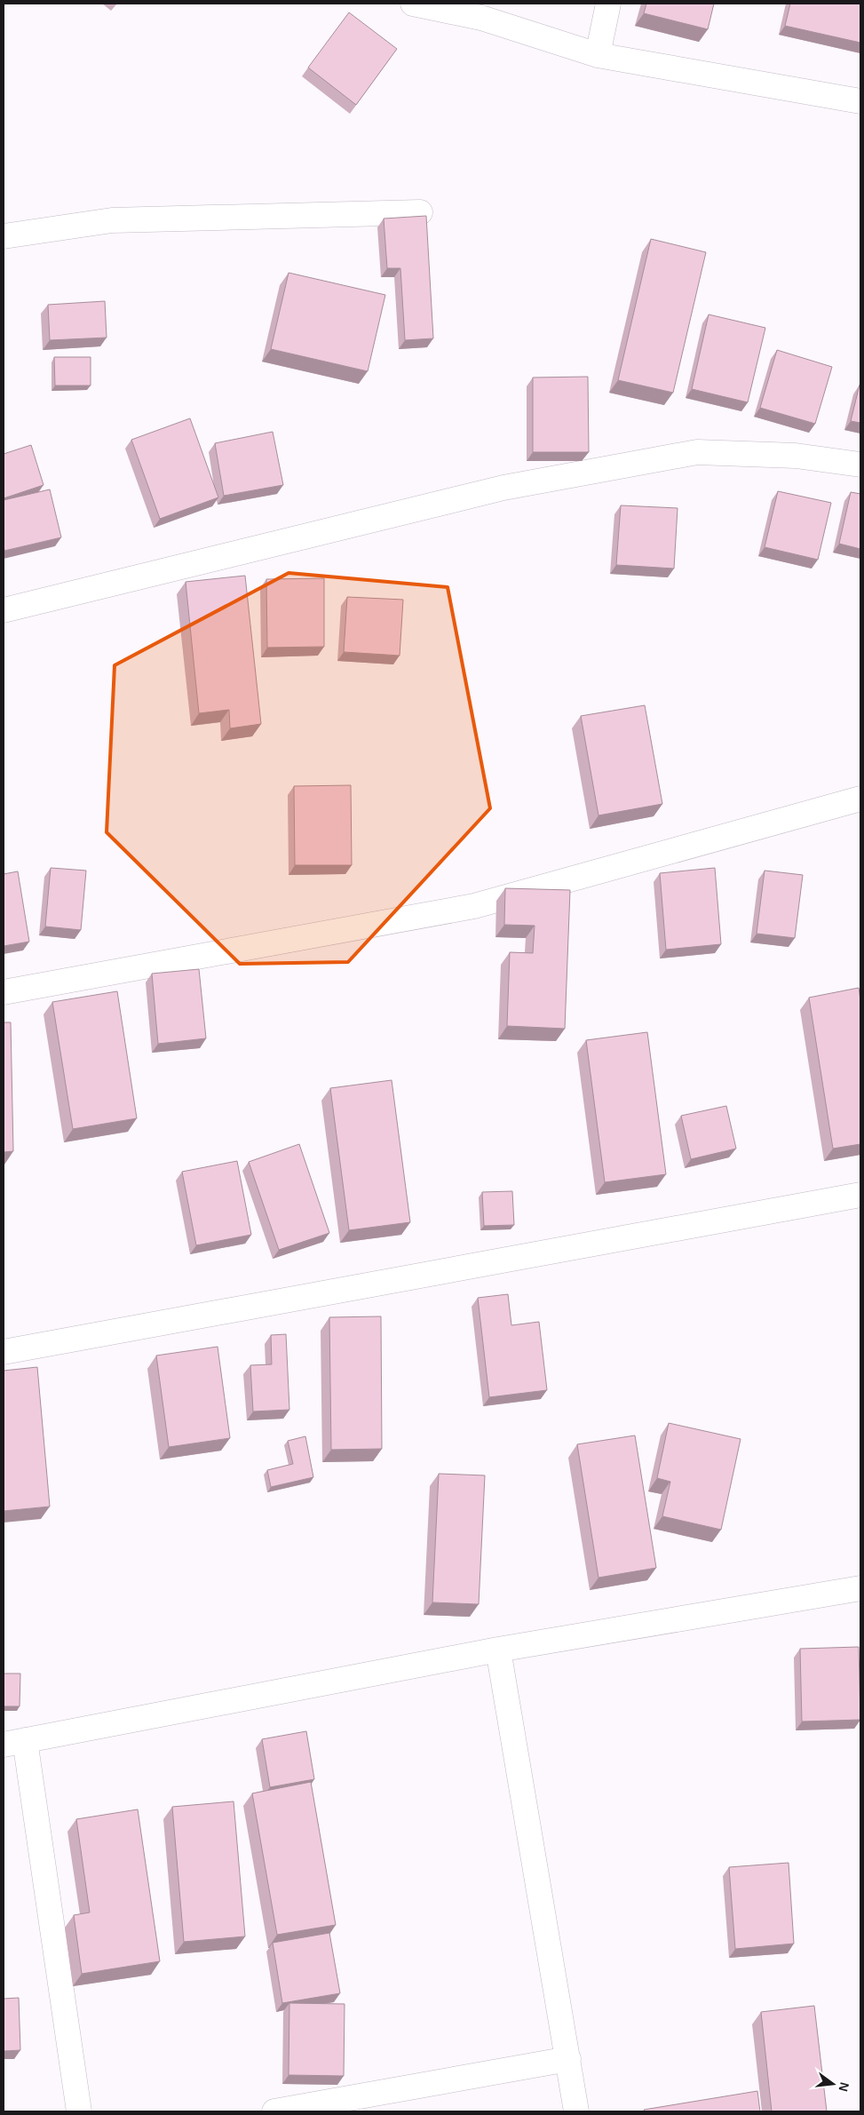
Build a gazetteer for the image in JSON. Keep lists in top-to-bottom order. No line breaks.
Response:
{"north":"right"}
